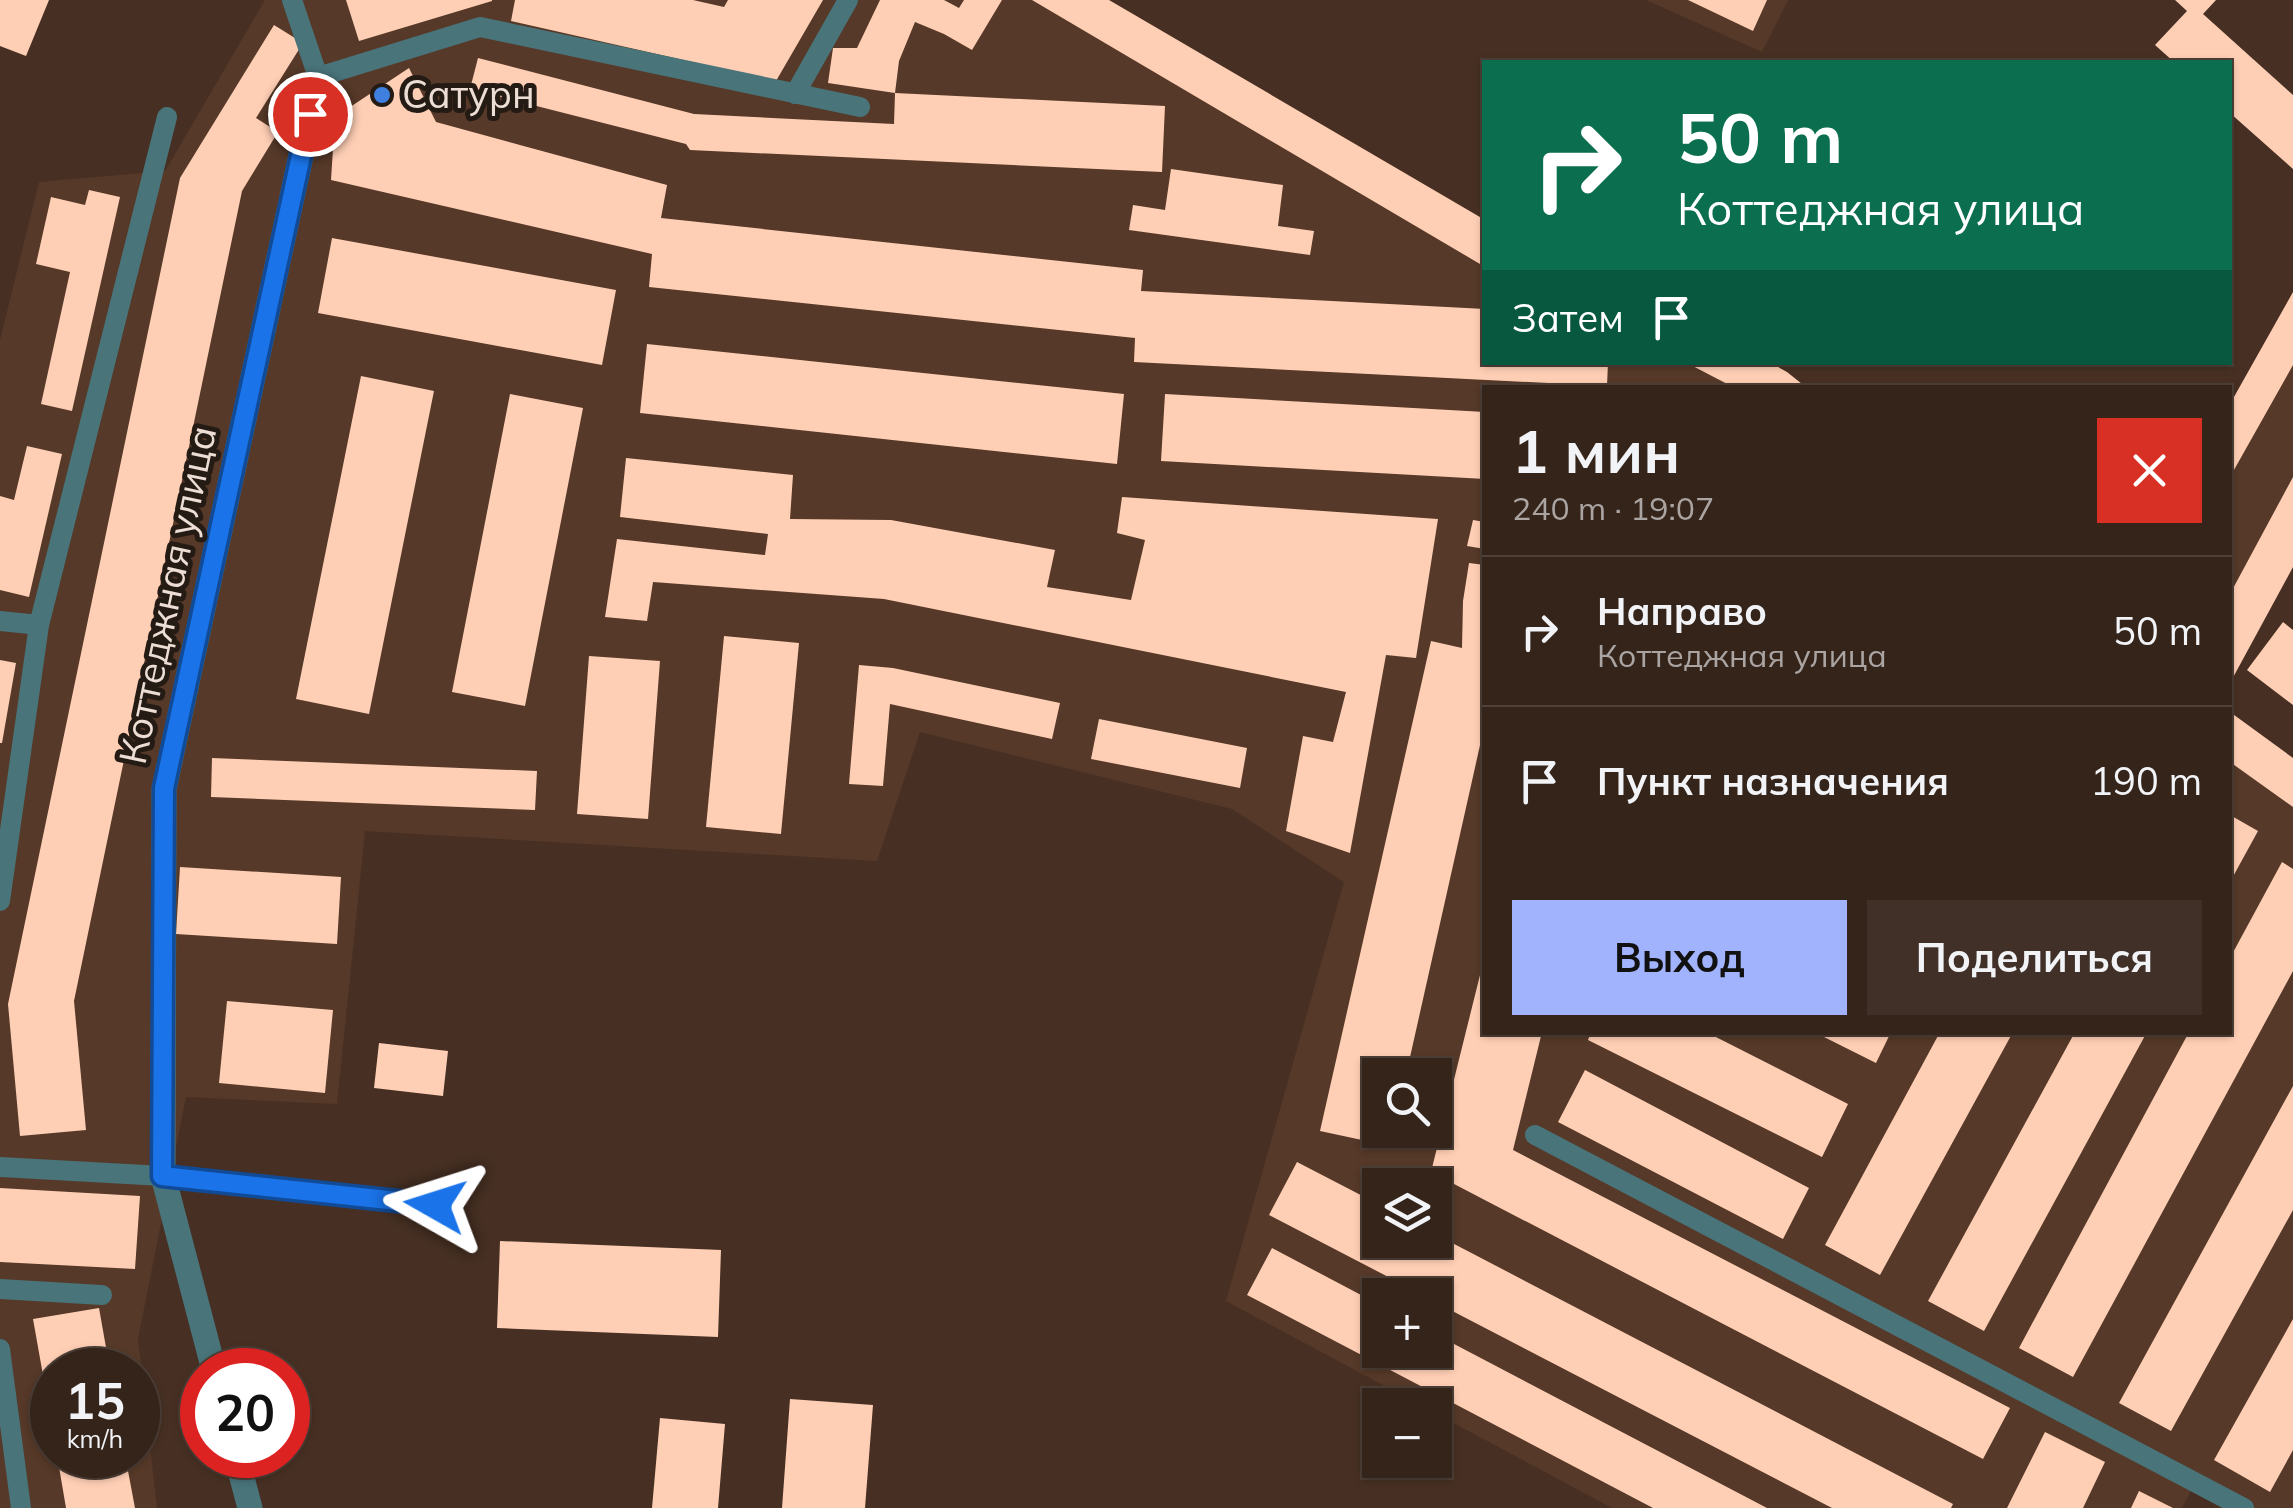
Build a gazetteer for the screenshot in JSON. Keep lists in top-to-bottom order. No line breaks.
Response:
{"streets":{"street":["Коттеджная улица"]},"places":["Сатурн"],"page":{"turn":["50 m","Коттеджная улица"],"then":"Затем","heading":["1 мин","240 m · 19:07"],"list":[{"name":"Направо","note":"Коттеджная улица","value":"50 m"},{"name":"Пункт назначения","value":"190 m"}],"buttons":["Выход","Поделиться"],"map_buttons":["+","−"],"speed":"15 km/h","limit":"20"}}
